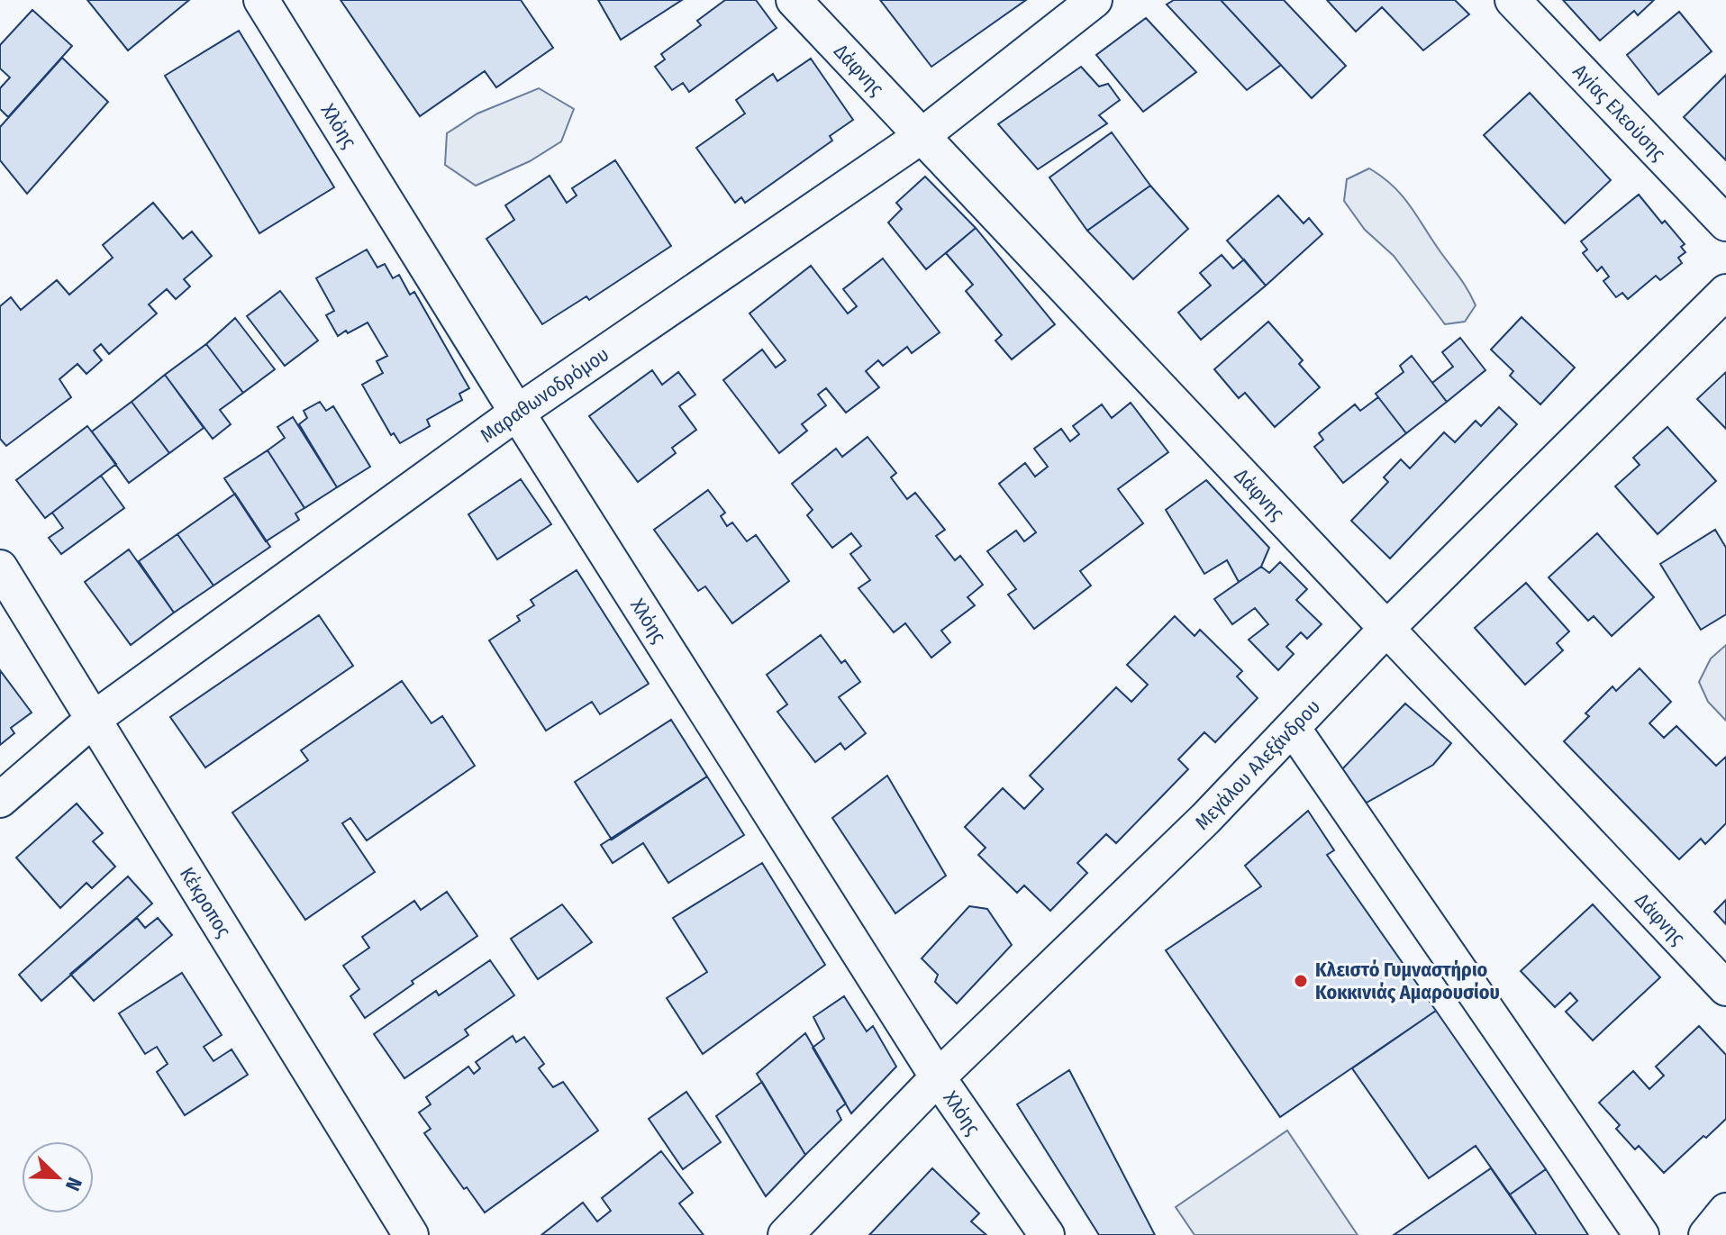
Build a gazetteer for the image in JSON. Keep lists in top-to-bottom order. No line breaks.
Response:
{"streets":{"street":["Δάφνης","Αγίας Ελεούσης","Χλόης","Μαραθωνοδρόμου","Μεγάλου Αλεξάνδρου","Κέκροπος"]},"crossings":[["Δάφνης","Μαραθωνοδρόμου"],["Δάφνης","Μεγάλου Αλεξάνδρου"],["Χλόης","Μαραθωνοδρόμου"],["Χλόης","Μεγάλου Αλεξάνδρου"],["Μαραθωνοδρόμου","Κέκροπος"]],"places":["Κλειστό Γυμναστήριο Κοκκινιάς Αμαρουσίου"],"north":"bottom right"}
